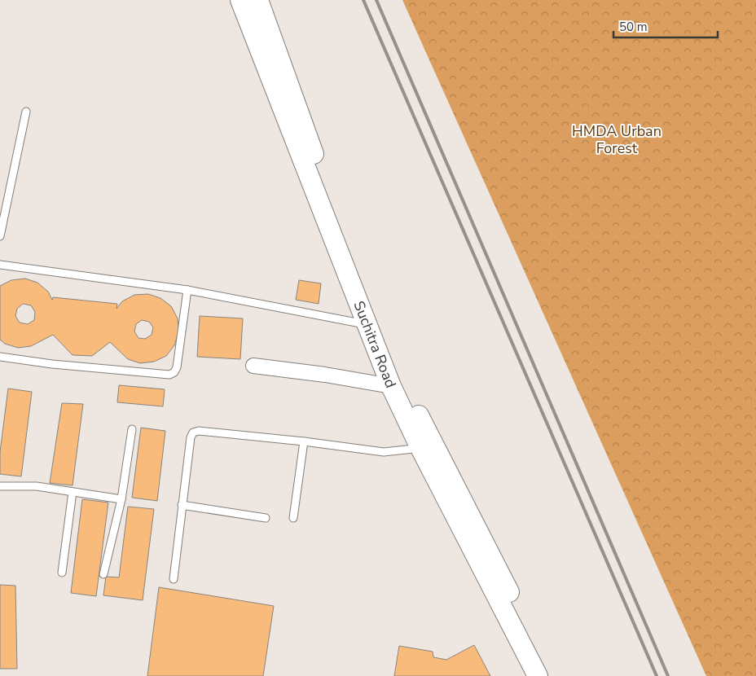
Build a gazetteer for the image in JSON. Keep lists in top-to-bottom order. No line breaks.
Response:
{"streets":{"main road":["Suchitra Road"]},"parks":["HMDA Urban Forest"],"scale_bar":"50 m"}
